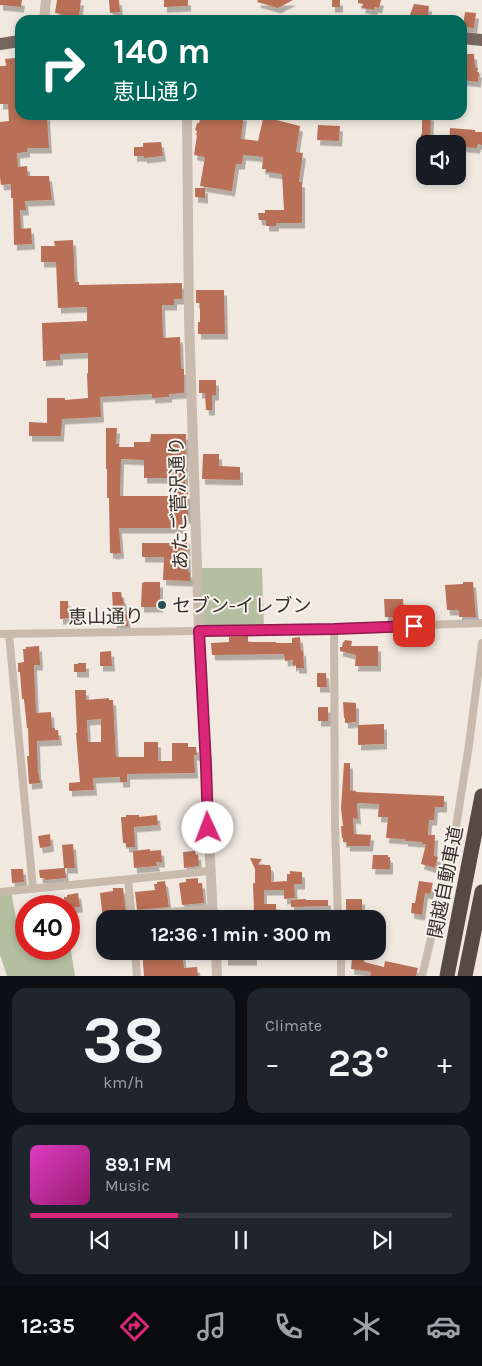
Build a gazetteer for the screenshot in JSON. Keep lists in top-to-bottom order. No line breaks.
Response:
{"streets":{"highway":["関越自動車道"],"street":["あたご菅沢通り","恵山通り"]},"crossings":[["あたご菅沢通り","恵山通り"]],"places":["セブン-イレブン"],"page":{"turn":["140 m","恵山通り"],"limit":"40","trip":"12:36 · 1 min · 300 m","tile":[["38","km/h"],"Climate"],"heat":["−","23°","+"],"song":["89.1 FM","Music"],"tabs":"12:35"}}
